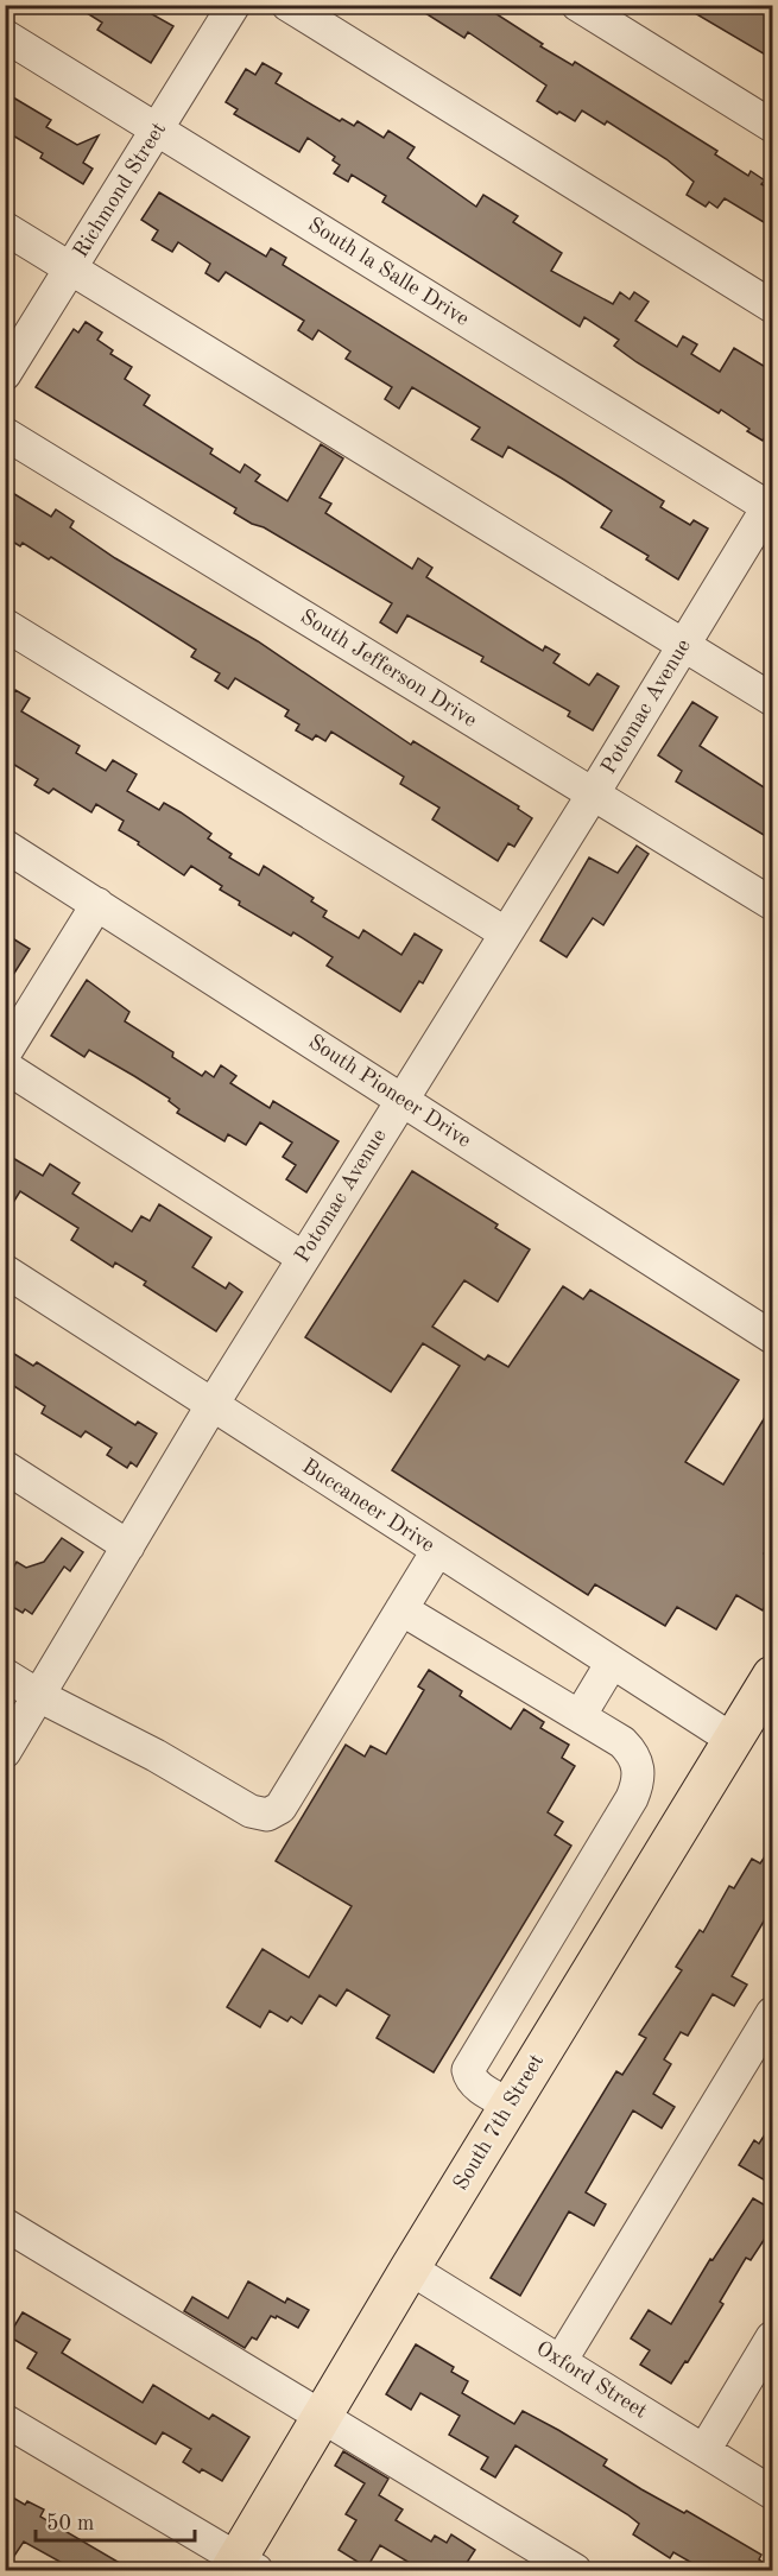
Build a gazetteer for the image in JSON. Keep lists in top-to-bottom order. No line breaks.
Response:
{"streets":{"main road":["South 7th Street"],"street":["Richmond Street","South la Salle Drive","South Jefferson Drive","Potomac Avenue","South Pioneer Drive","Buccaneer Drive","Oxford Street"]},"crossings":[["Richmond Street","South la Salle Drive"],["South la Salle Drive","Potomac Avenue"],["South Jefferson Drive","Potomac Avenue"],["Potomac Avenue","South Pioneer Drive"],["Potomac Avenue","Buccaneer Drive"],["Buccaneer Drive","South 7th Street"],["South 7th Street","Oxford Street"]],"scale_bar":"50 m"}
